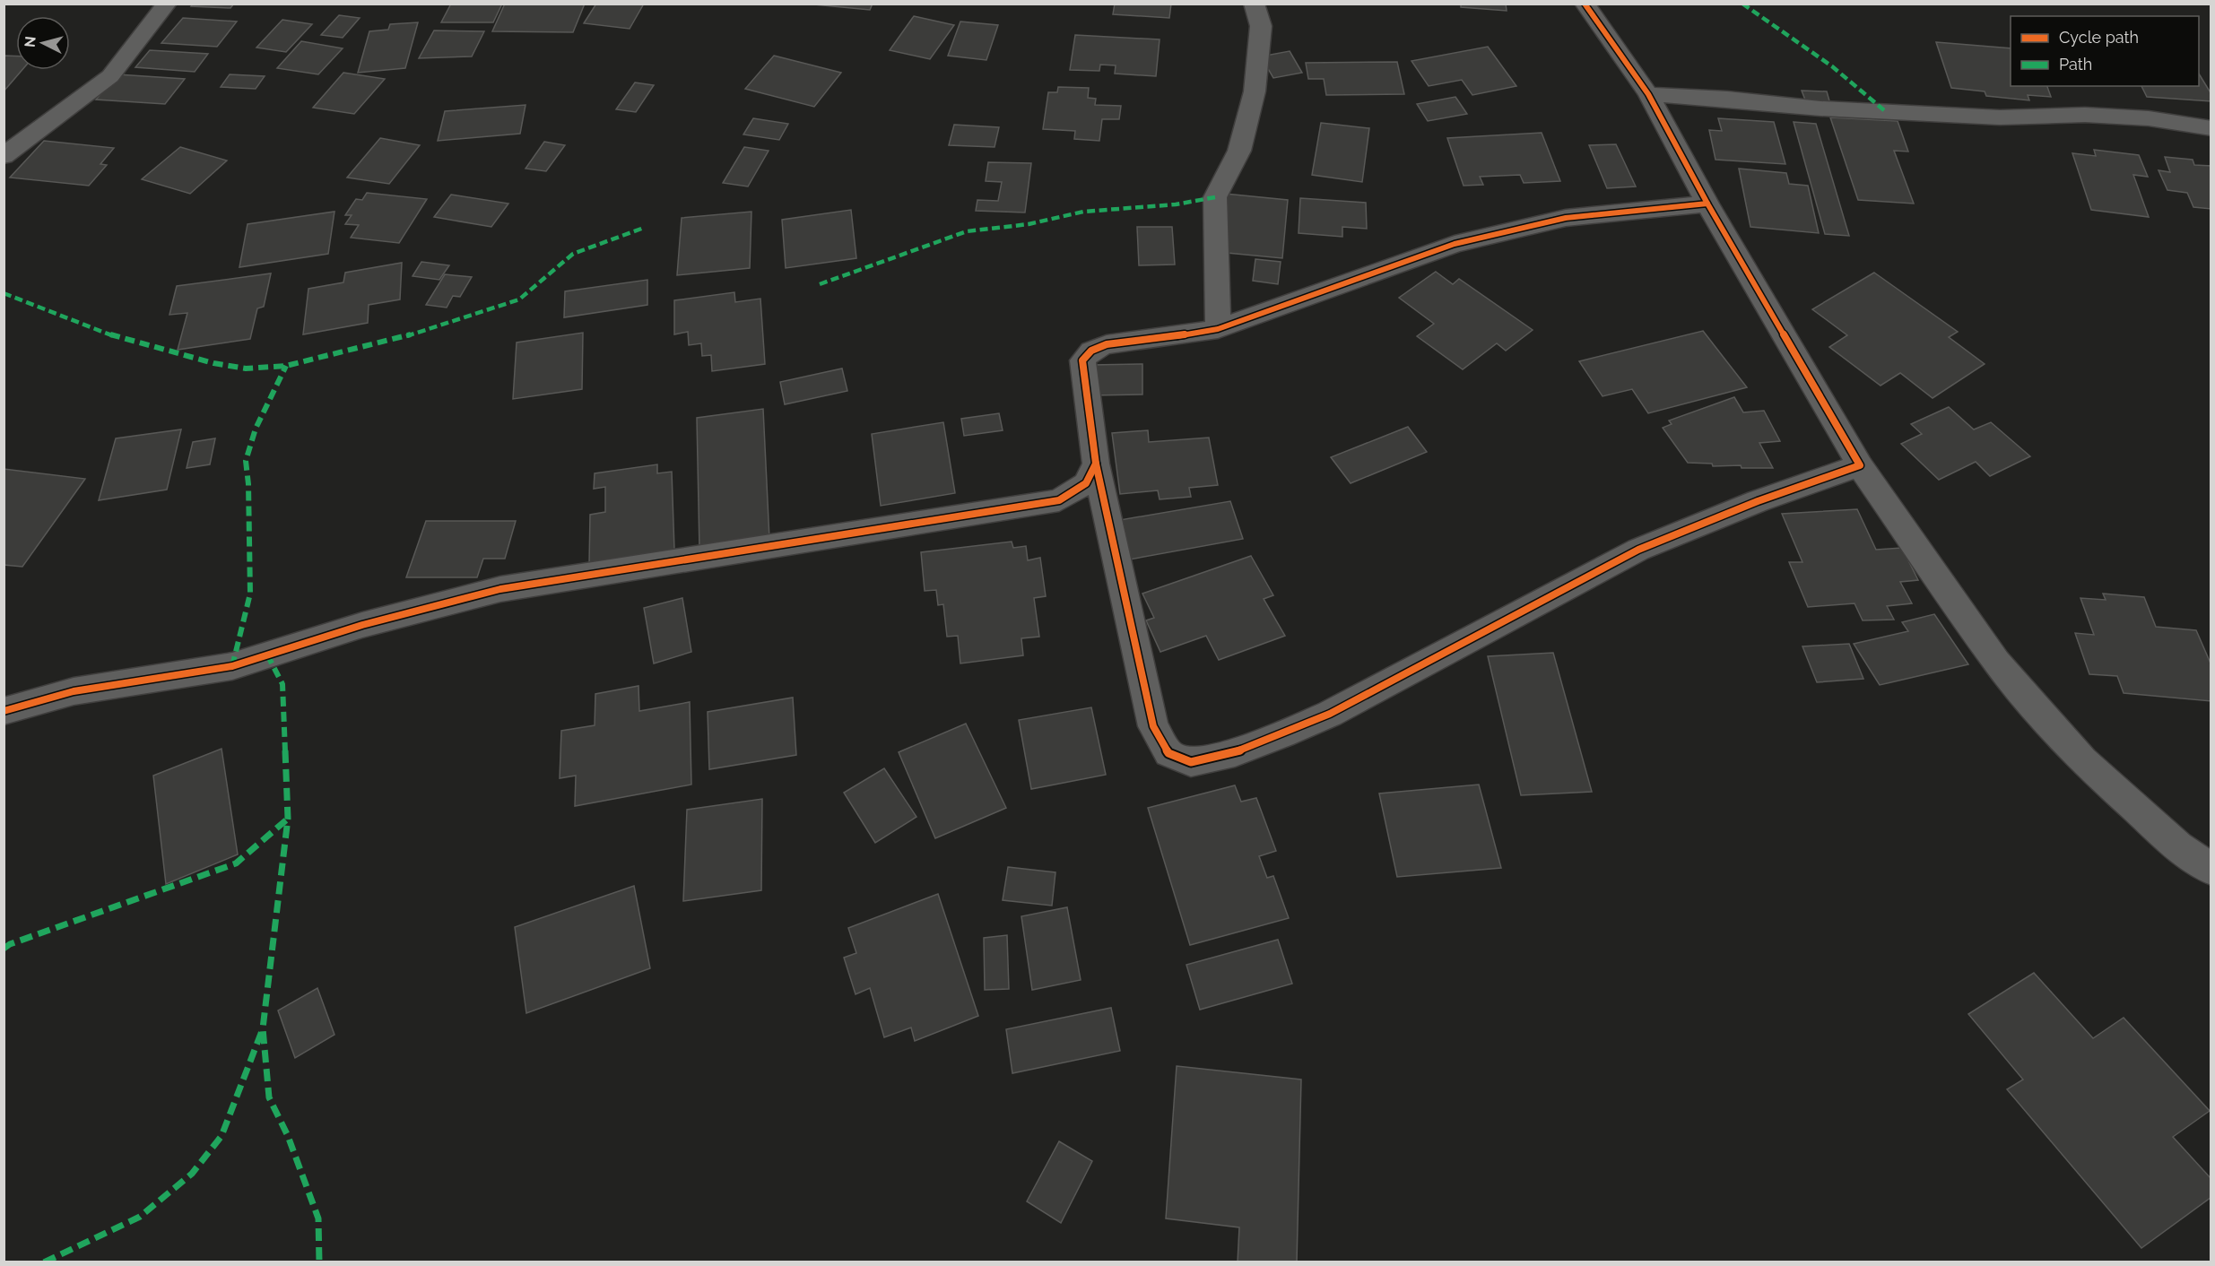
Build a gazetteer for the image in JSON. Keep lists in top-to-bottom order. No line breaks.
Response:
{"legend":["Cycle path","Path"],"north":"left"}
